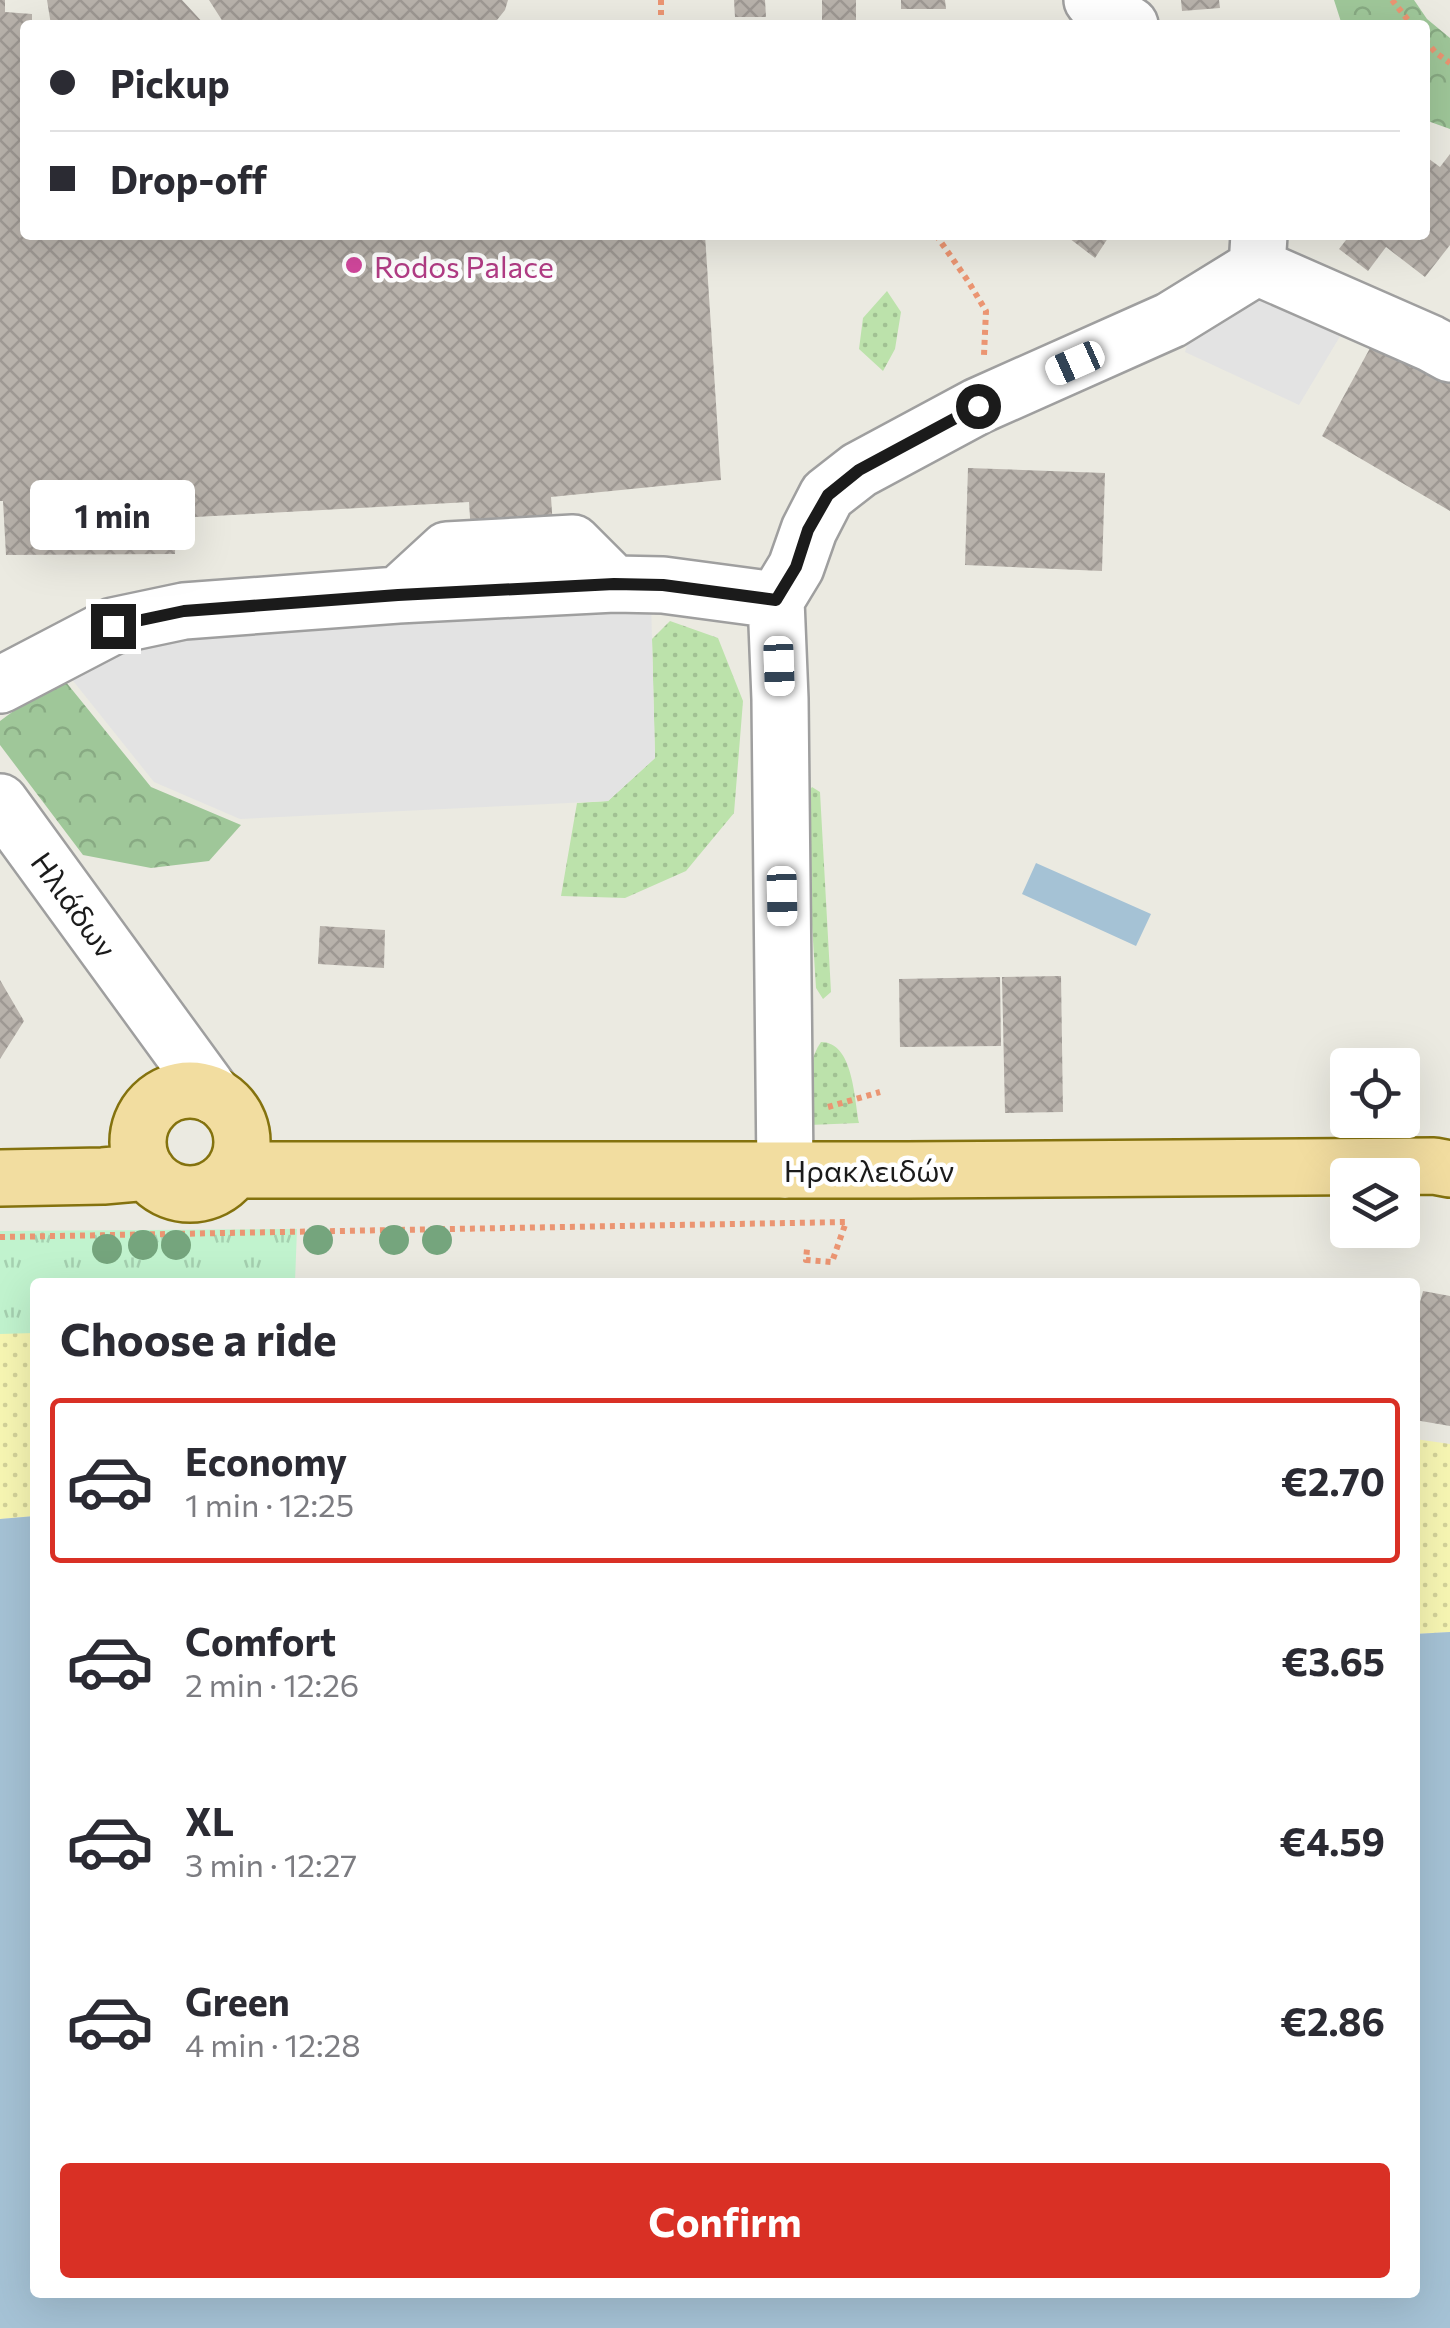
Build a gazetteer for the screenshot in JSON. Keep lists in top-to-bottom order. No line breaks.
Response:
{"streets":{"main road":["Ηρακλειδών"],"street":["Ηλιάδων"]},"crossings":[["Ηλιάδων","Ηρακλειδών"]],"places":["Rodos Palace"],"page":{"banner":["Pickup","Drop-off"],"bubble":"1 min","heading":"Choose a ride","list":[{"name":"Economy","note":"1 min · 12:25","value":"€2.70"},{"name":"Comfort","note":"2 min · 12:26","value":"€3.65"},{"name":"XL","note":"3 min · 12:27","value":"€4.59"},{"name":"Green","note":"4 min · 12:28","value":"€2.86"}],"buttons":"Confirm"}}
